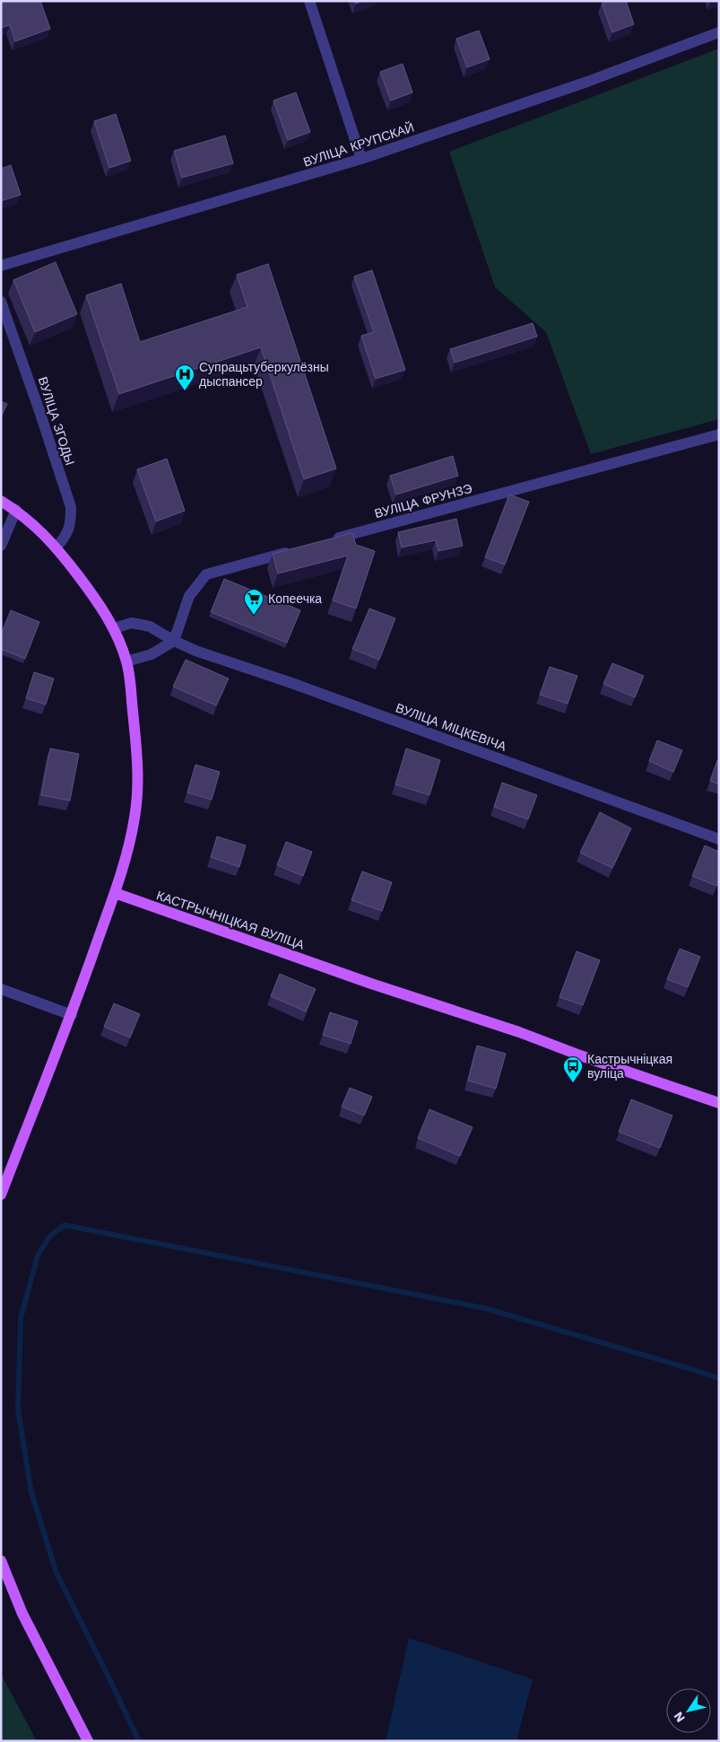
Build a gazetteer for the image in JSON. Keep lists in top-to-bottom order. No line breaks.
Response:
{"streets":{"main road":["КАСТРЫЧНІЦКАЯ ВУЛІЦА"],"street":["ВУЛІЦА КРУПСКАЙ","ВУЛІЦА ЗГОДЫ","ВУЛІЦА ФРУНЗЭ","ВУЛІЦА МІЦКЕВІЧА"]},"places":{"hospital":["Супрацьтуберкулёзны дыспансер"],"supermarket":["Копеечка"],"bus stop":["Кастрычніцкая вуліца"]},"north":"bottom left"}
